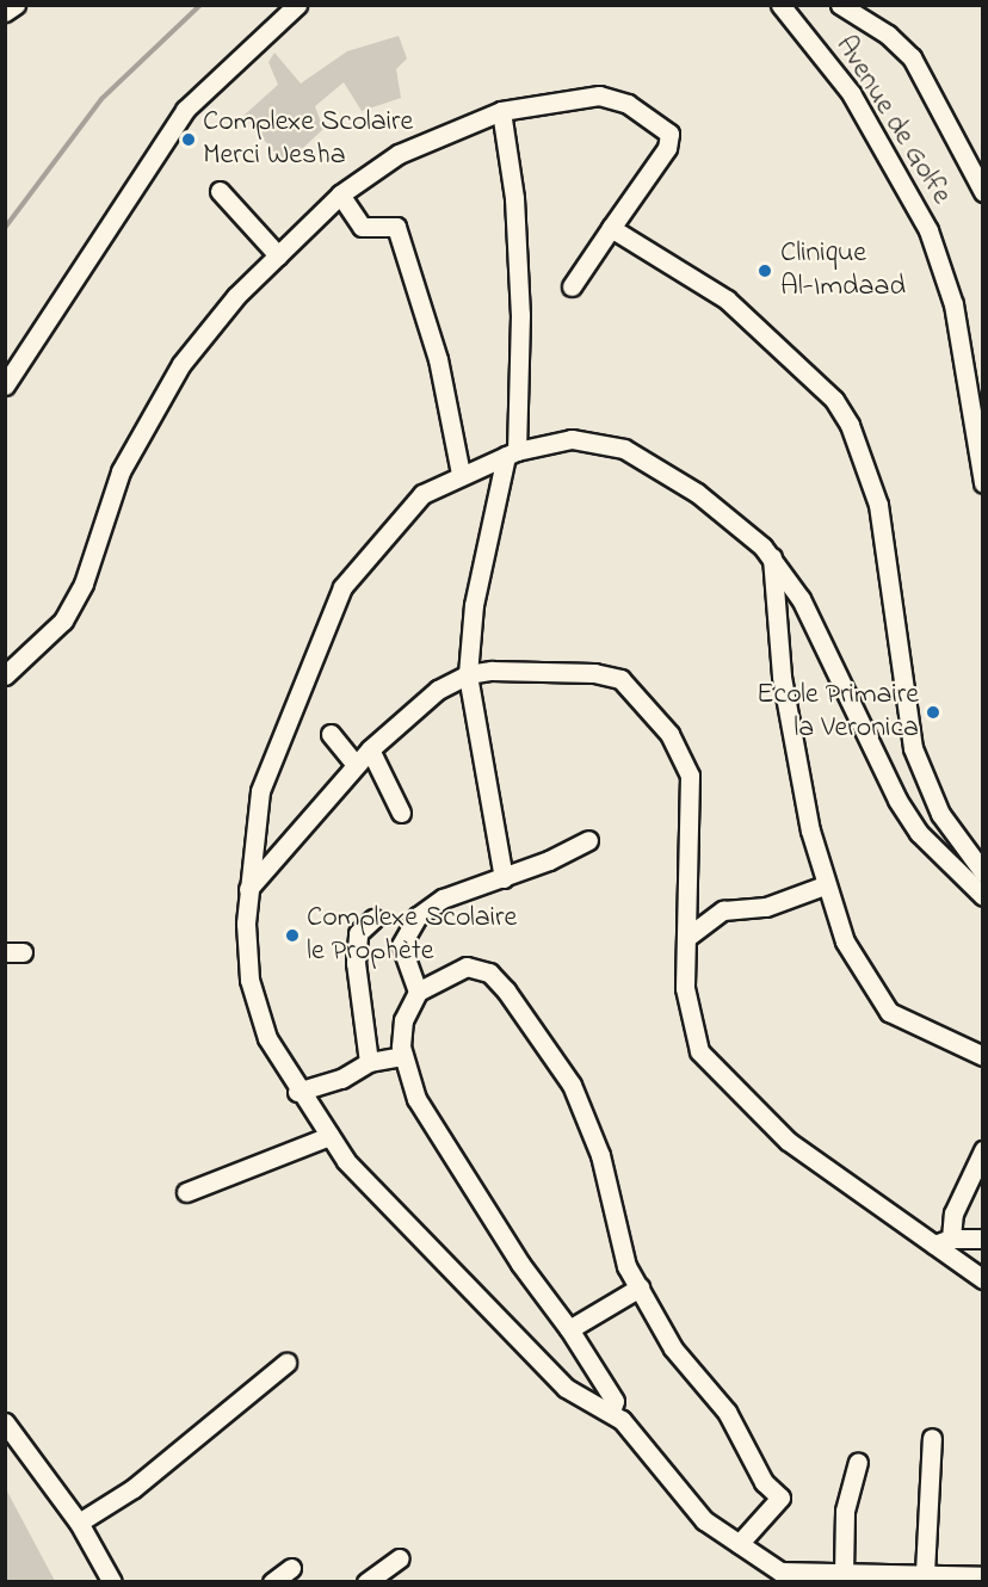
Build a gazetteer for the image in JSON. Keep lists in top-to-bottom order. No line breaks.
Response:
{"streets":{"street":["Avenue de Golfe"]},"places":["Complexe Scolaire Merci Wesha","Clinique Al-Imdaad","Ecole Primaire la Veronica","Complexe Scolaire le Prophète"]}
